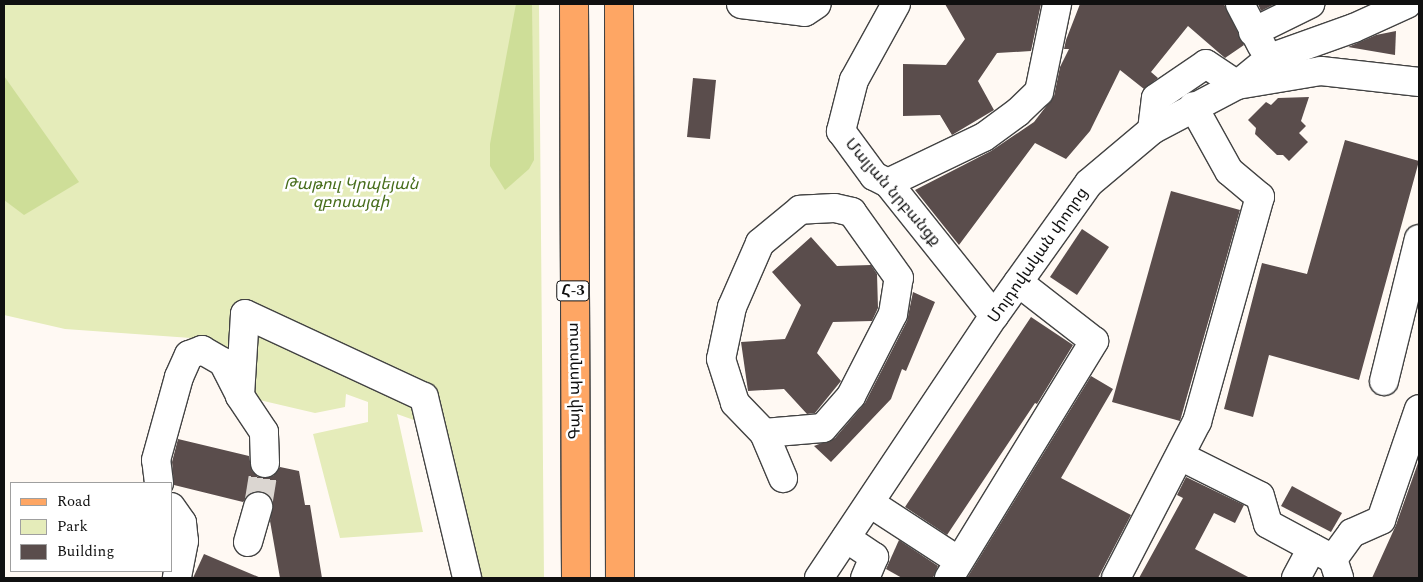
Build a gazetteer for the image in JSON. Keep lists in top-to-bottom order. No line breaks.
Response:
{"streets":{"main road":["Հ-3","Գայի պողոտա"],"street":["Մալյան նրբանցք","Մոլդովական փողոց"]},"crossings":[["Մալյան նրբանցք","Մոլդովական փողոց"]],"parks":["Թաթուլ Կրպեյան զբոսայգի"],"legend":["Road","Park","Building"]}
